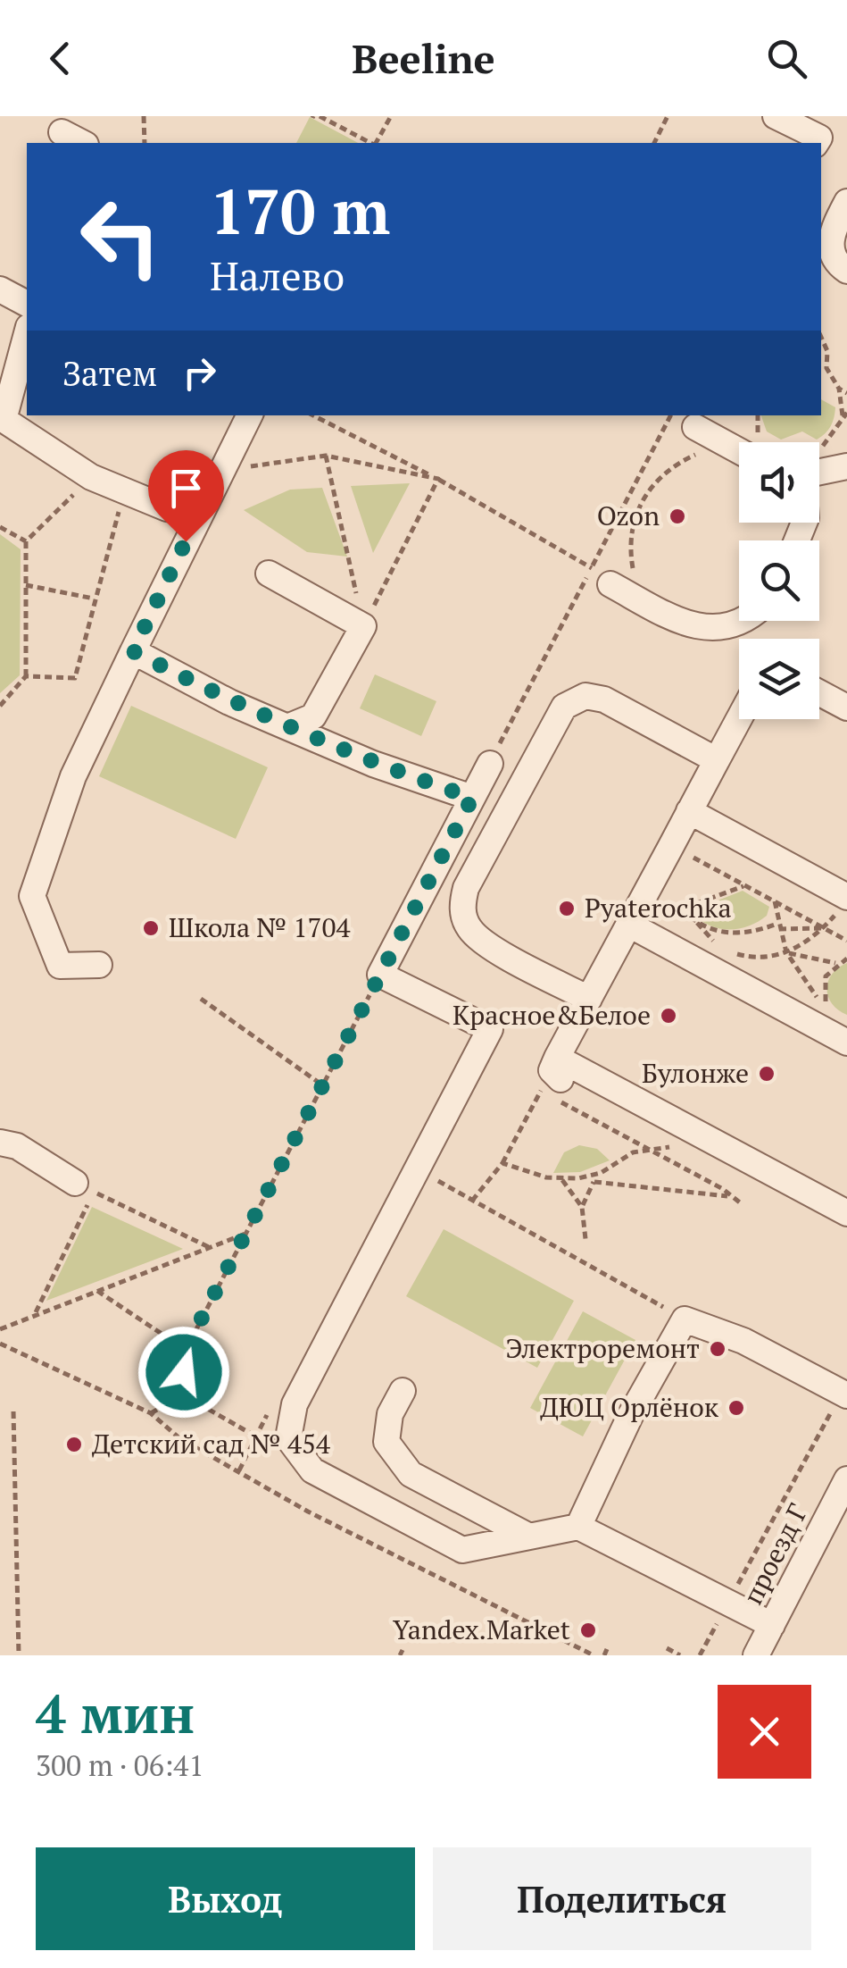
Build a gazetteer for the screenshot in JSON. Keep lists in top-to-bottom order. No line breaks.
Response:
{"streets":{"lane":["проезд Г"]},"places":["Ozon","Pyaterochka","Школа № 1704","Красное&Белое","Булонже","Электроремонт","ДЮЦ Орлёнок","Детский сад № 454","Yandex.Market"],"page":{"header":"Beeline","turn":["170 m","Налево"],"then":"Затем","heading":["4 мин","300 m · 06:41"],"buttons":["Выход","Поделиться"]}}
